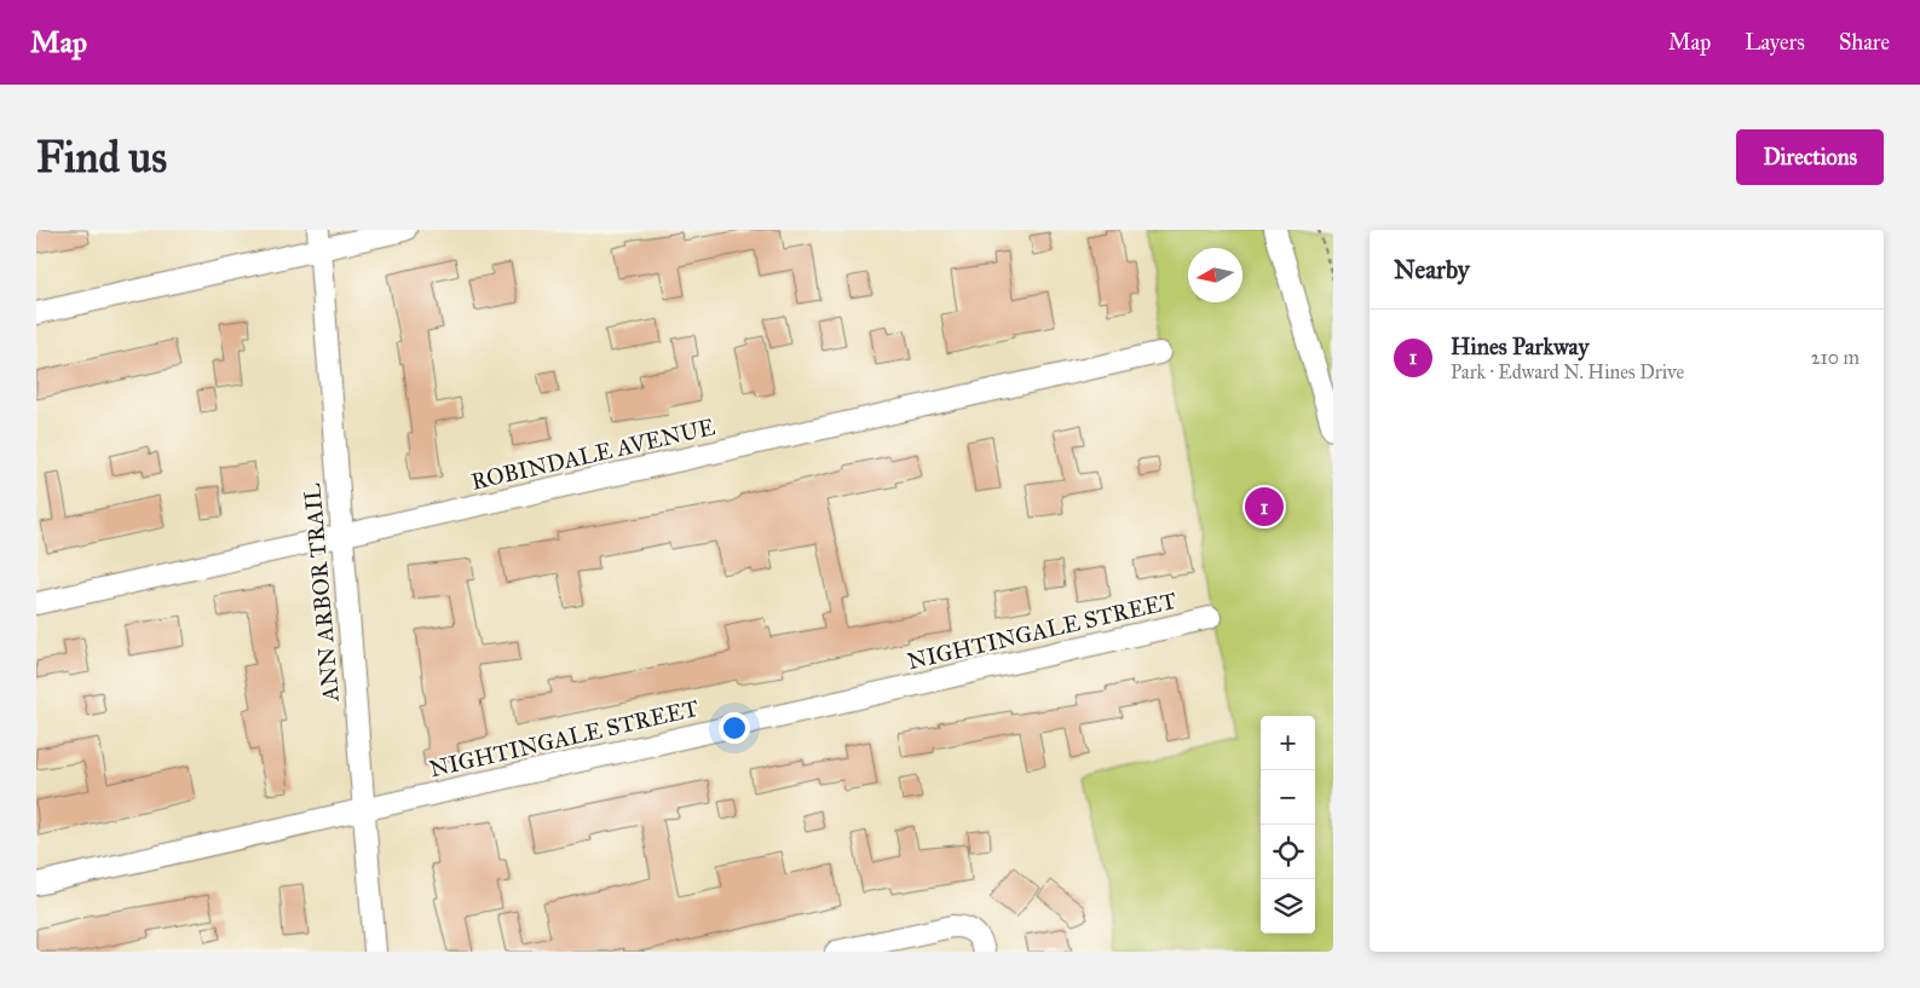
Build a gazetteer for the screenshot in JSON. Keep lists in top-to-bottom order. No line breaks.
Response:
{"streets":{"street":["ROBINDALE AVENUE","ANN ARBOR TRAIL","NIGHTINGALE STREET"]},"crossings":[["ROBINDALE AVENUE","ANN ARBOR TRAIL"],["ANN ARBOR TRAIL","NIGHTINGALE STREET"]],"north":"left","page":{"header":"Map","nav":["Map","Layers","Share"],"buttons":"Directions","title":"Find us","heading":"Nearby","list":[{"mark":"1","name":"Hines Parkway","note":"Park · Edward N. Hines Drive","value":"210 m"}],"pins":"1","map_buttons":["+","−"]}}
